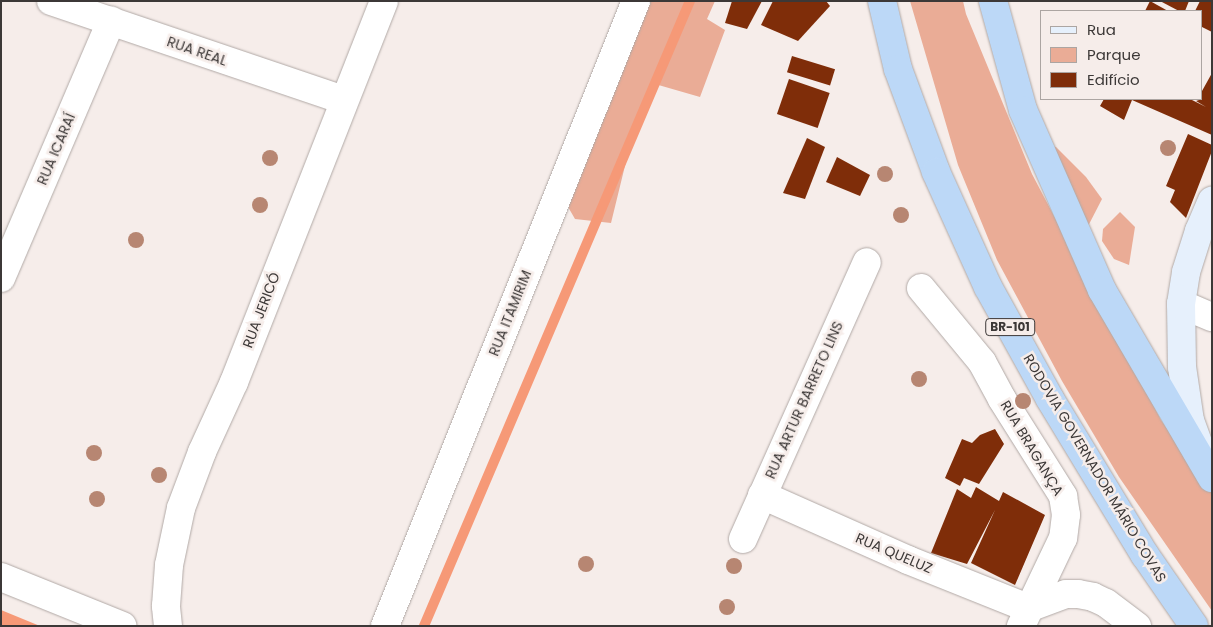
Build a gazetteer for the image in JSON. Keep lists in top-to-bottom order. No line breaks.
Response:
{"streets":{"highway":["BR-101","RODOVIA GOVERNADOR MÁRIO COVAS"],"street":["RUA REAL","RUA ICARAÍ","RUA JERICÓ","RUA ITAMIRIM","RUA ARTUR BARRETO LINS","RUA BRAGANÇA","RUA QUELUZ"]},"crossings":[["RUA REAL","RUA ICARAÍ"],["RUA REAL","RUA JERICÓ"],["RUA ARTUR BARRETO LINS","RUA QUELUZ"],["RUA BRAGANÇA","RUA QUELUZ"]],"legend":["Rua","Parque","Edifício"]}
